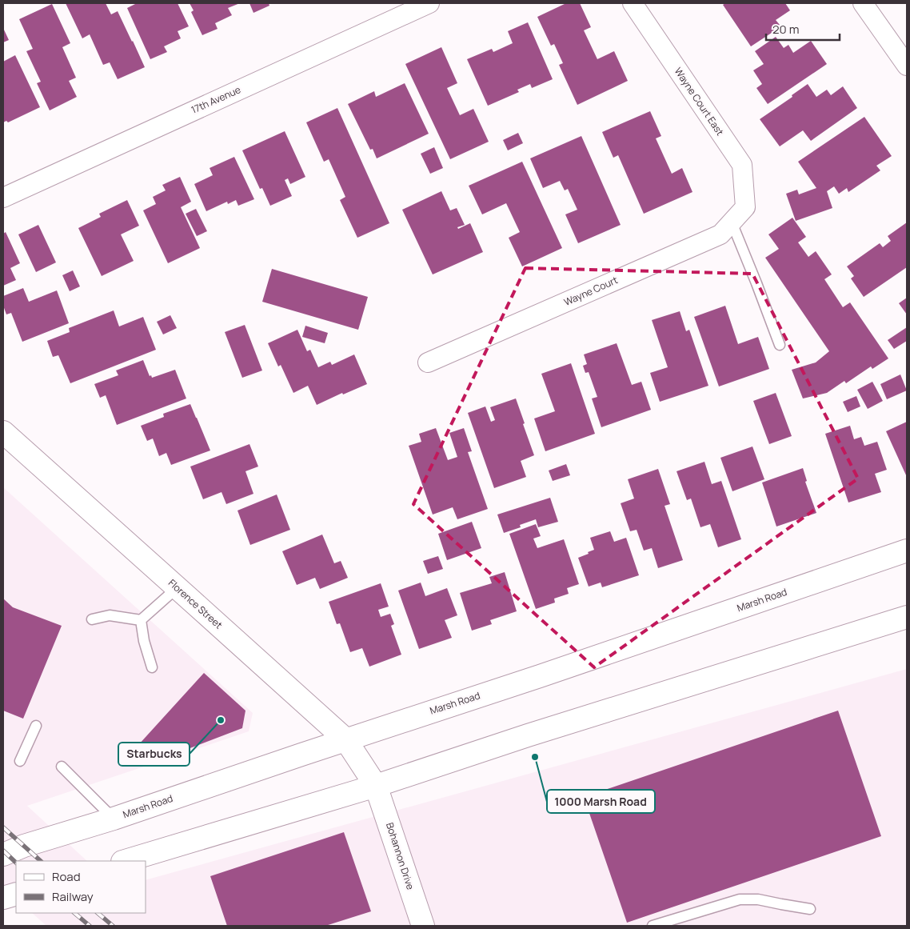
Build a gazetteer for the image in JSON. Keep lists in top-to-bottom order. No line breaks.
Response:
{"streets":{"main road":["Marsh Road","Florence Street","Bohannon Drive"],"street":["17th Avenue","Wayne Court East","Wayne Court"]},"crossings":[["Wayne Court East","Wayne Court"],["Marsh Road","Florence Street"],["Florence Street","Bohannon Drive"]],"places":["Starbucks","1000 Marsh Road"],"legend":["Road","Railway"],"scale_bar":"20 m"}
